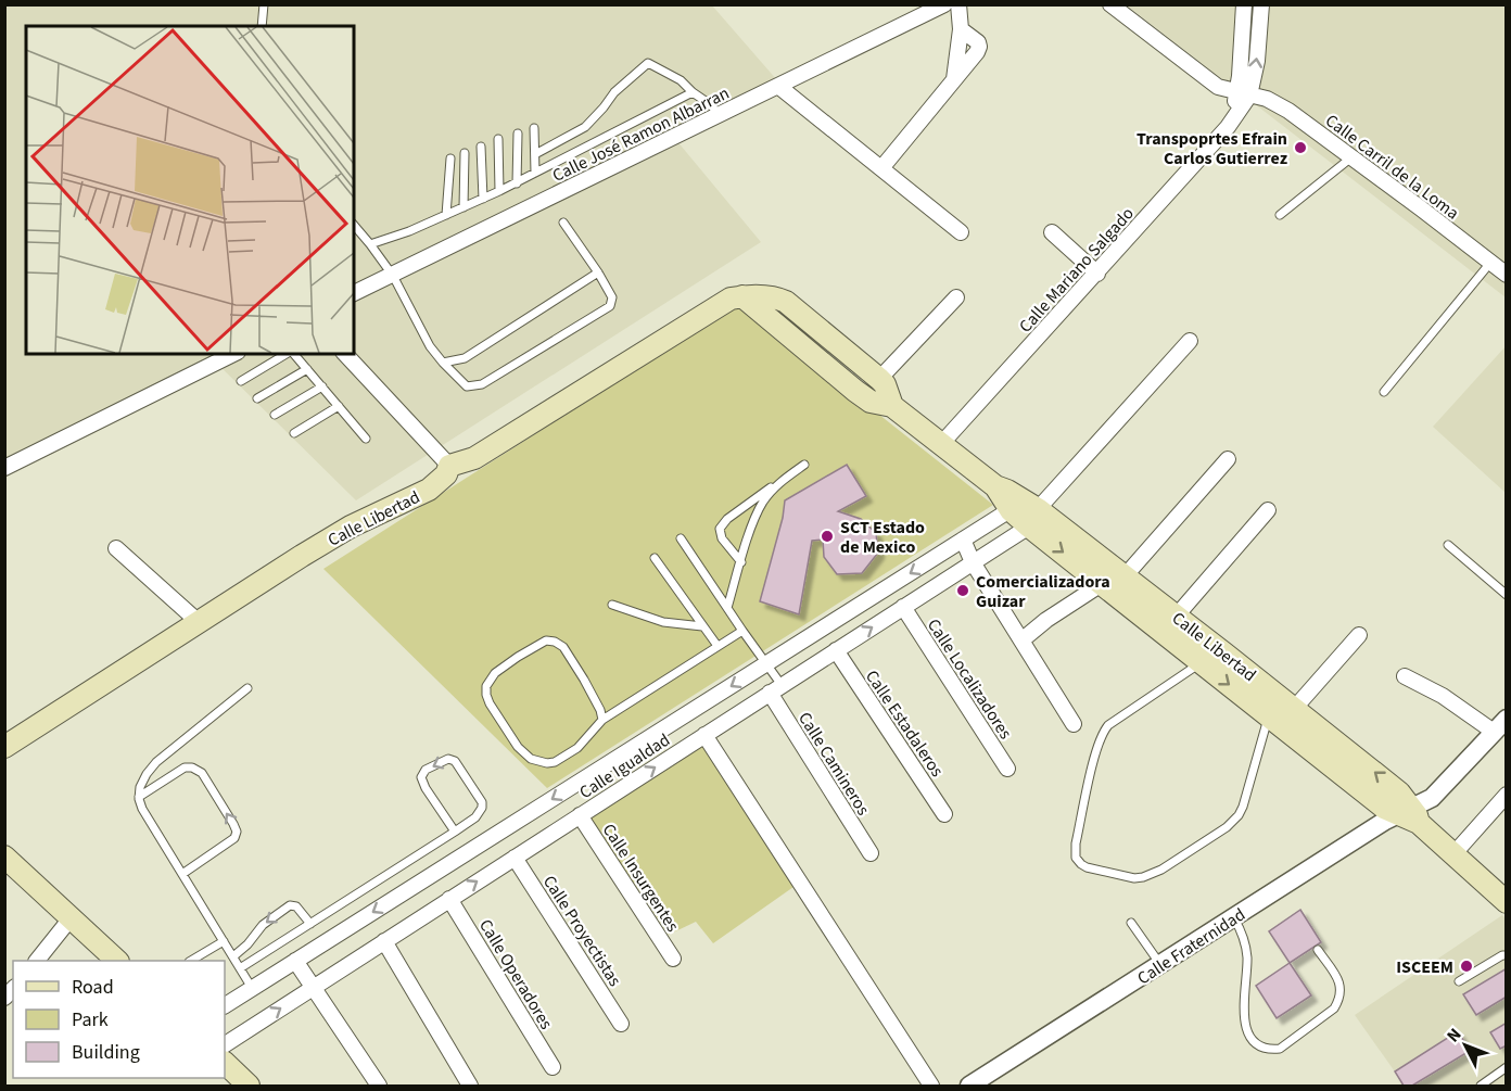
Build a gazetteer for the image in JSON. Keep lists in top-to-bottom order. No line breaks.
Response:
{"streets":{"main road":["Calle Libertad"],"street":["Calle José Ramon Albarran","Calle Carril de la Loma","Calle Mariano Salgado","Calle Localizadores","Calle Estadaleros","Calle Camineros","Calle Igualdad","Calle Insurgentes","Calle Proyectistas","Calle Fraternidad","Calle Operadores"]},"crossings":[["Calle Carril de la Loma","Calle Mariano Salgado"],["Calle Mariano Salgado","Calle Libertad"],["Calle Libertad","Calle Igualdad"],["Calle Libertad","Calle Fraternidad"],["Calle Localizadores","Calle Igualdad"],["Calle Estadaleros","Calle Igualdad"],["Calle Camineros","Calle Igualdad"],["Calle Igualdad","Calle Insurgentes"],["Calle Igualdad","Calle Proyectistas"],["Calle Igualdad","Calle Operadores"]],"places":["Transpoprtes Efrain Carlos Gutierrez","SCT Estado de Mexico","Comercializadora Guizar","ISCEEM"],"legend":["Road","Park","Building"],"north":"top left"}
